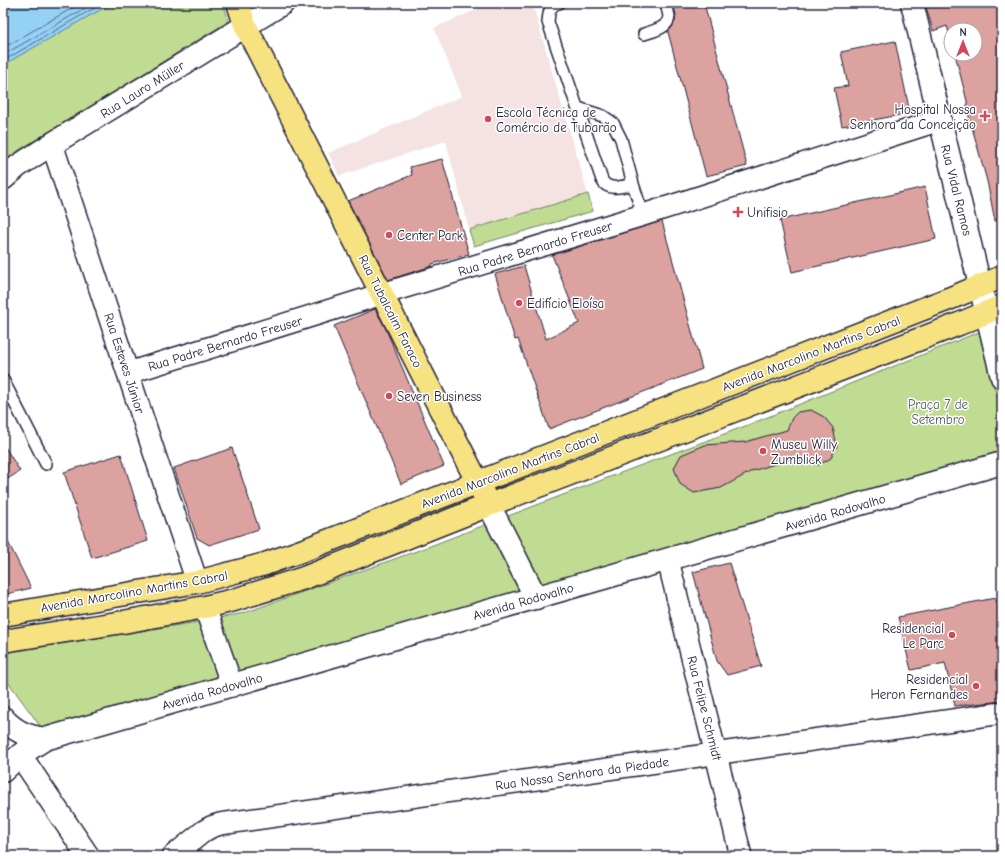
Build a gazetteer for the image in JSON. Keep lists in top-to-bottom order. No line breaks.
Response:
{"streets":{"main road":["Rua Tubalcaim Faraco","Avenida Marcolino Martins Cabral"],"street":["Rua Lauro Müller","Rua Vidal Ramos","Rua Padre Bernardo Freuser","Rua Esteves Júnior","Avenida Rodovalho","Rua Felipe Schmidt","Rua Nossa Senhora da Piedade"]},"crossings":[["Rua Lauro Müller","Rua Tubalcaim Faraco"],["Rua Lauro Müller","Rua Esteves Júnior"],["Rua Vidal Ramos","Rua Padre Bernardo Freuser"],["Rua Vidal Ramos","Avenida Marcolino Martins Cabral"],["Rua Padre Bernardo Freuser","Rua Tubalcaim Faraco"],["Rua Padre Bernardo Freuser","Rua Esteves Júnior"],["Rua Tubalcaim Faraco","Avenida Marcolino Martins Cabral"],["Rua Tubalcaim Faraco","Avenida Rodovalho"],["Avenida Marcolino Martins Cabral","Rua Esteves Júnior"],["Avenida Rodovalho","Rua Felipe Schmidt"],["Rua Felipe Schmidt","Rua Nossa Senhora da Piedade"]],"parks":["Praça 7 de Setembro"],"places":{"health":["Hospital Nossa Senhora da Conceição","Unifisio"],"other":["Escola Técnica de Comércio de Tubarão","Center Park","Edifício Eloísa","Seven Business","Museu Willy Zumblick","Residencial Le Parc","Residencial Heron Fernandes"]},"north":"top"}
